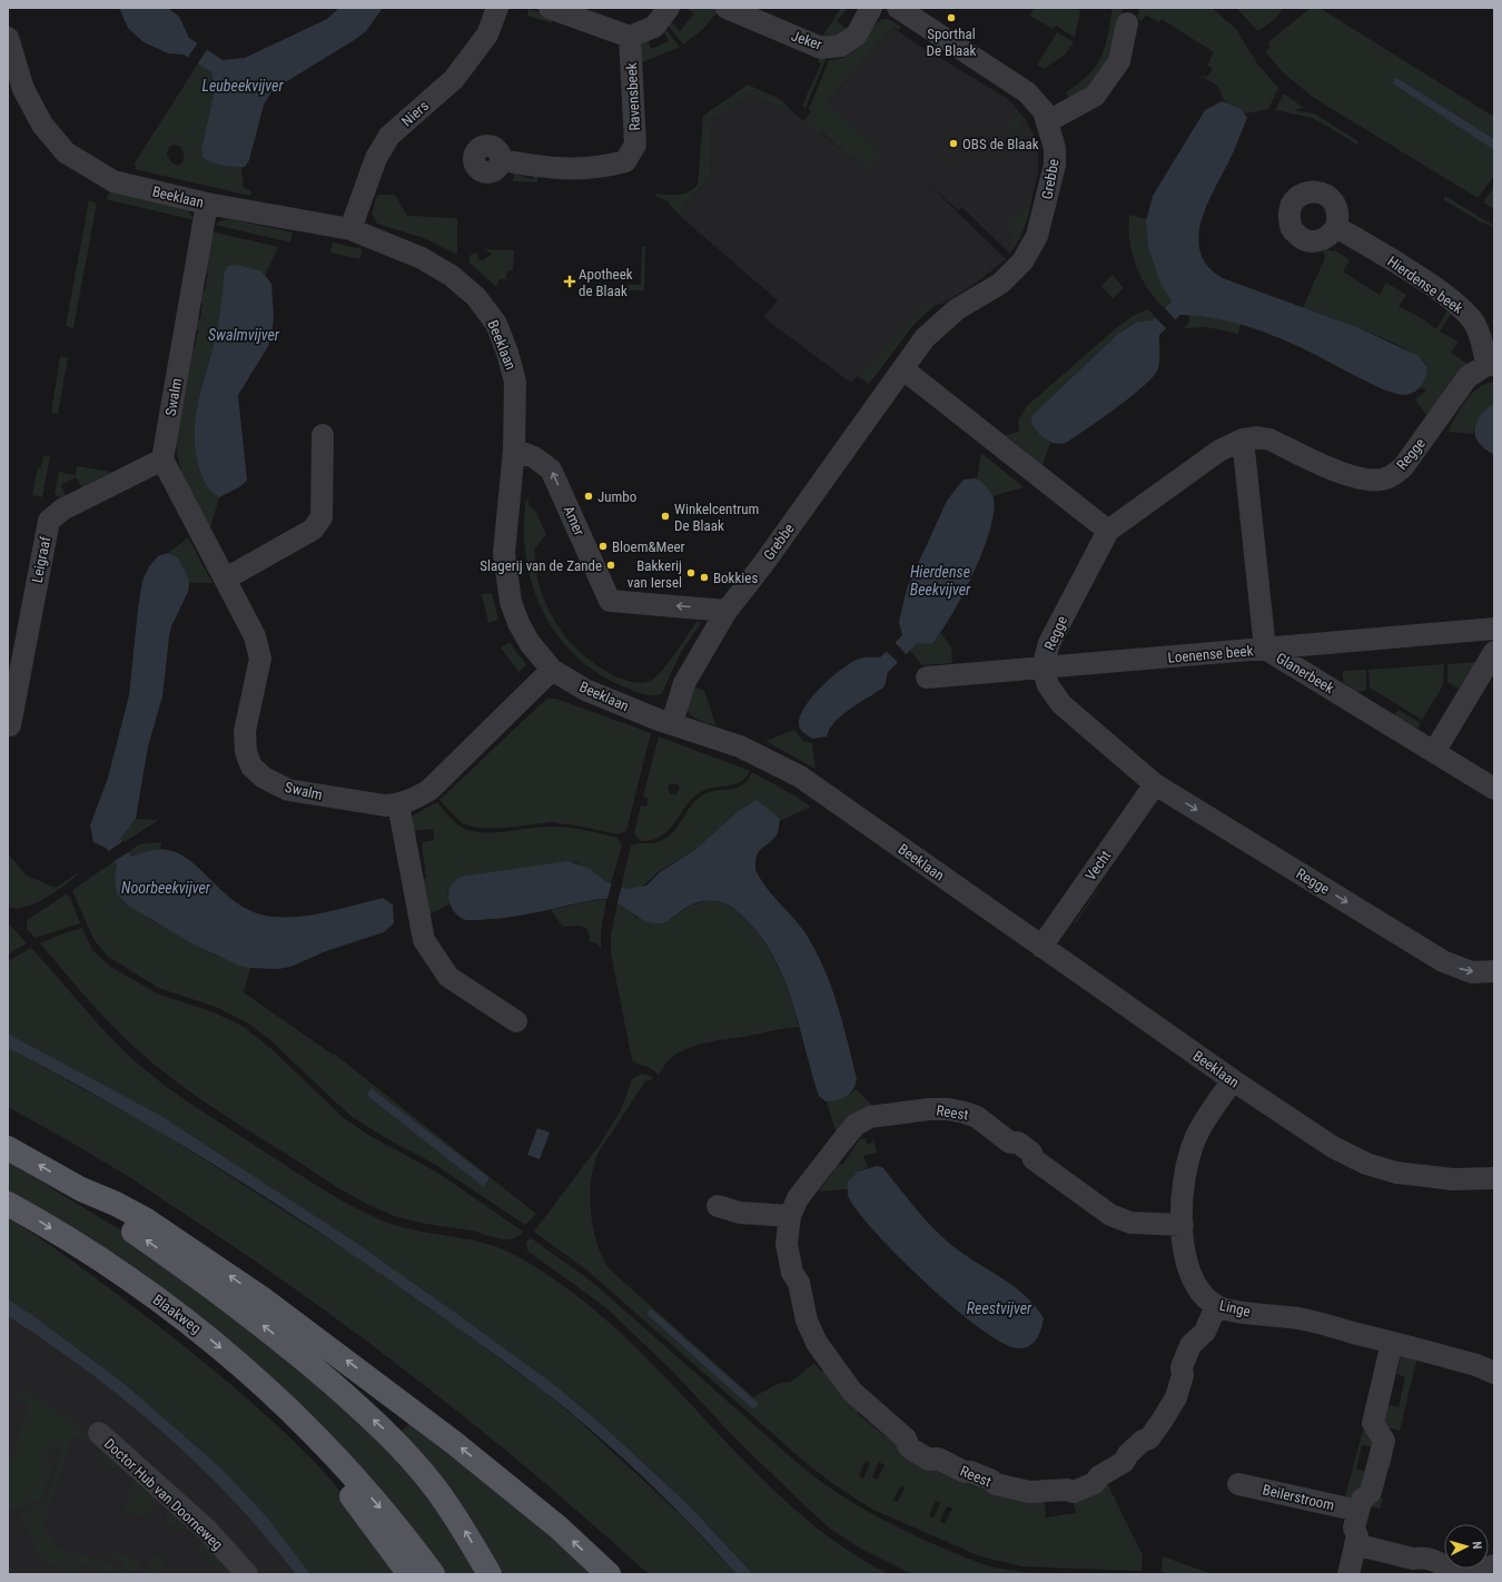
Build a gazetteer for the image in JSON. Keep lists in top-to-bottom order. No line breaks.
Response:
{"streets":{"main road":["Blaakweg"],"street":["Jeker","Ravensbeek","Niers","Grebbe","Beeklaan","Hierdense beek","Swalm","Regge","Amer","Leigraaf","Loenense beek","Glanerbeek","Vecht","Reest","Linge","Doctor Hub van Doorneweg","Beilerstroom"]},"crossings":[["Niers","Beeklaan"],["Grebbe","Beeklaan"],["Grebbe","Amer"],["Beeklaan","Swalm"],["Beeklaan","Amer"],["Beeklaan","Vecht"],["Beeklaan","Linge"],["Hierdense beek","Regge"],["Swalm","Leigraaf"],["Regge","Loenense beek"],["Regge","Glanerbeek"],["Regge","Vecht"],["Loenense beek","Glanerbeek"],["Reest","Linge"]],"one_way":["Amer"],"water":["Leubeekvijver","Swalmvijver","Hierdense Beekvijver","Noorbeekvijver","Reestvijver"],"places":{"other":["Sporthal De Blaak","OBS de Blaak","Jumbo","Winkelcentrum De Blaak","Bloem&Meer","Slagerij van de Zande","Bakkerij van Iersel","Bokkies"],"health":["Apotheek de Blaak"]},"north":"right"}
